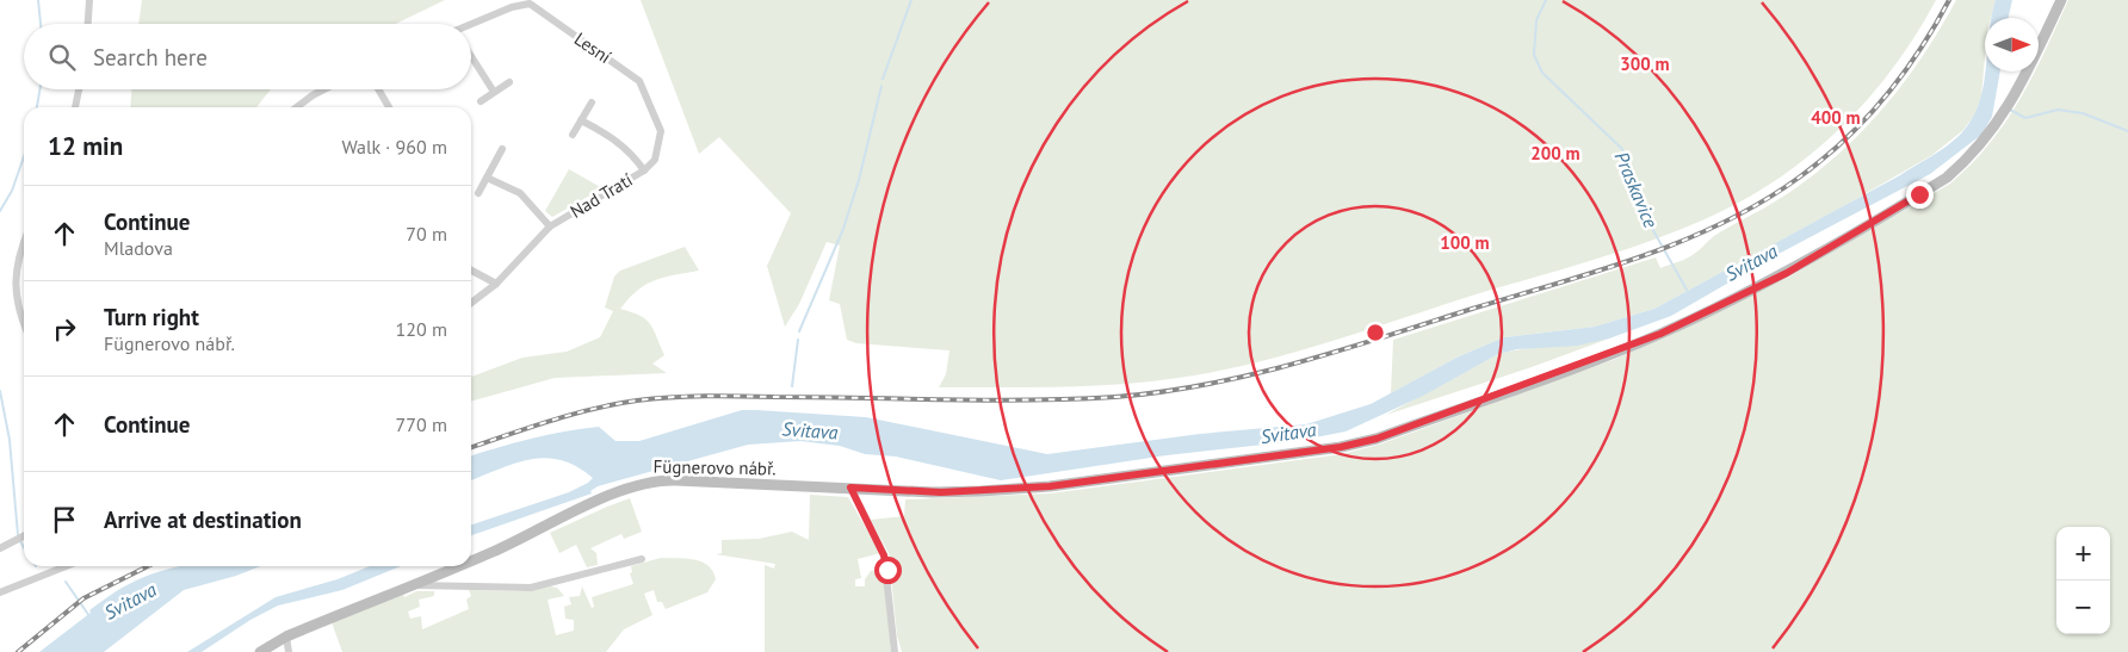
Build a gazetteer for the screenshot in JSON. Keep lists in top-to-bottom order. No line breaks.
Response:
{"streets":{"street":["Lesní","Nad Tratí","Fügnerovo nábř."]},"crossings":[["Lesní","Nad Tratí"]],"water":["Praskavice","Svitava"],"north":"right","page":{"search":"Search here","heading":["12 min","Walk · 960 m"],"list":[["Continue","Mladova","70 m"],["Turn right","Fügnerovo nábř.","120 m"],["Continue","770 m"],"Arrive at destination"],"map_buttons":["+","−"]},"rings":["300 m","400 m","200 m","100 m"]}
